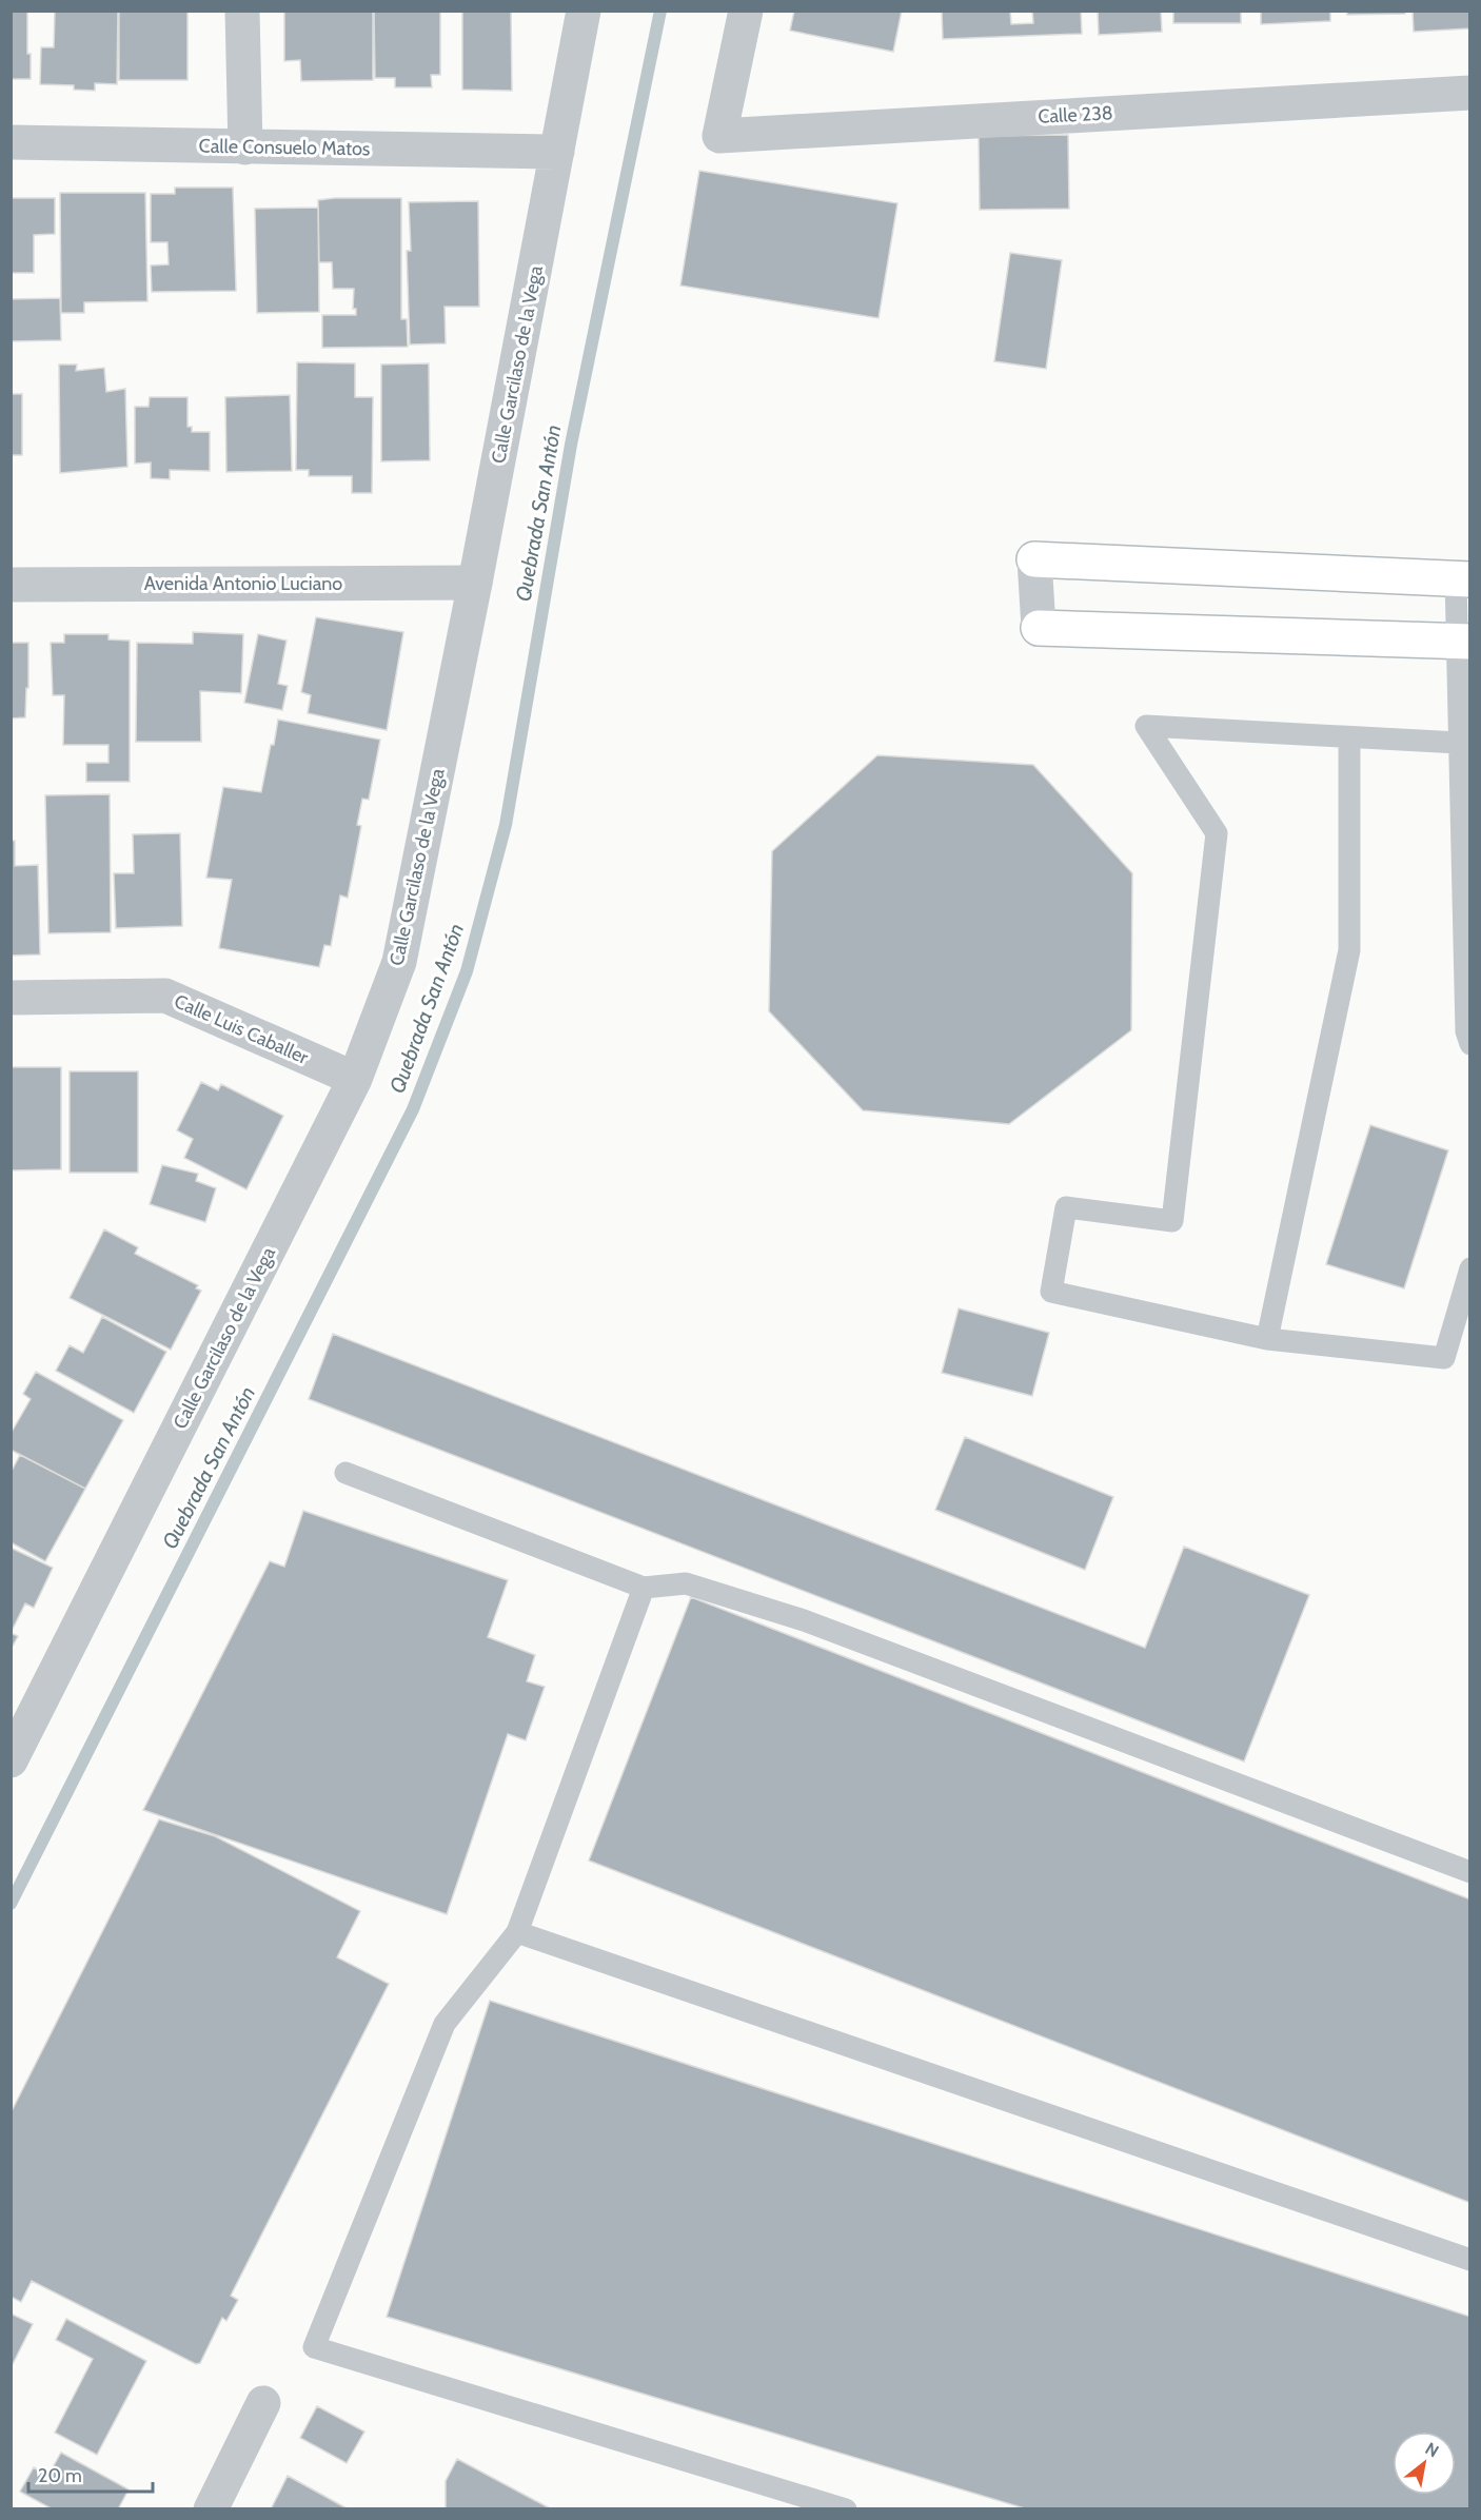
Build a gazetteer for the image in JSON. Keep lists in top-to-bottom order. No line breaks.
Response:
{"streets":{"street":["Calle 238","Calle Consuelo Matos","Calle Garcilaso de la Vega","Avenida Antonio Luciano","Calle Luis Caballer"]},"crossings":[["Calle Consuelo Matos","Calle Garcilaso de la Vega"],["Calle Garcilaso de la Vega","Avenida Antonio Luciano"],["Calle Garcilaso de la Vega","Calle Luis Caballer"]],"water":["Quebrada San Antón"],"scale_bar":"20 m","north":"top right"}
